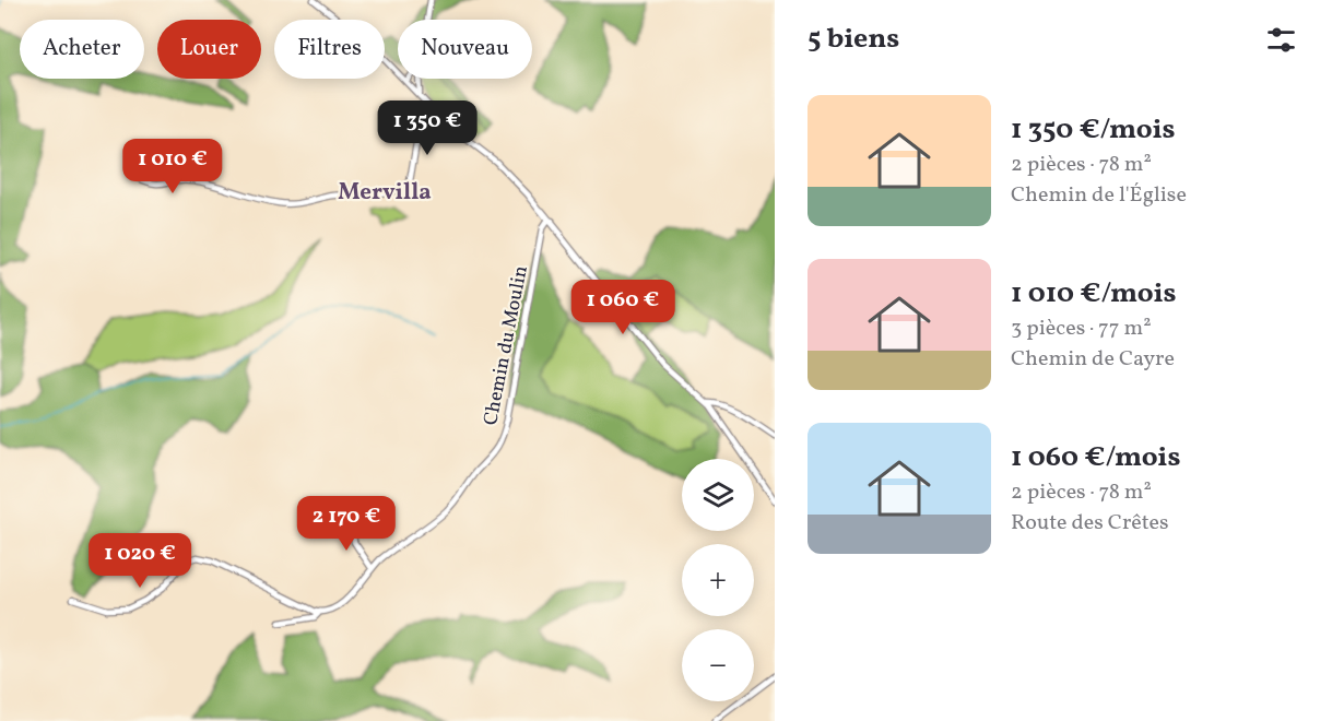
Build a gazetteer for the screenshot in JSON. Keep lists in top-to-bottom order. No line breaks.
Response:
{"streets":{"street":["Chemin du Moulin"]},"districts":["Mervilla"],"page":{"heading":"5 biens","chip":["Acheter","Louer","Filtres","Nouveau"],"list":[{"name":"1 350 €/mois","note":"2 pièces · 78 m² · Chemin de l'Église"},{"name":"1 010 €/mois","note":"3 pièces · 77 m² · Chemin de Cayre"},{"name":"1 060 €/mois","note":"2 pièces · 78 m² · Route des Crêtes"}],"price":["1 350 €","1 010 €","1 060 €","2 170 €","1 020 €"],"map_buttons":["+","−"]}}
